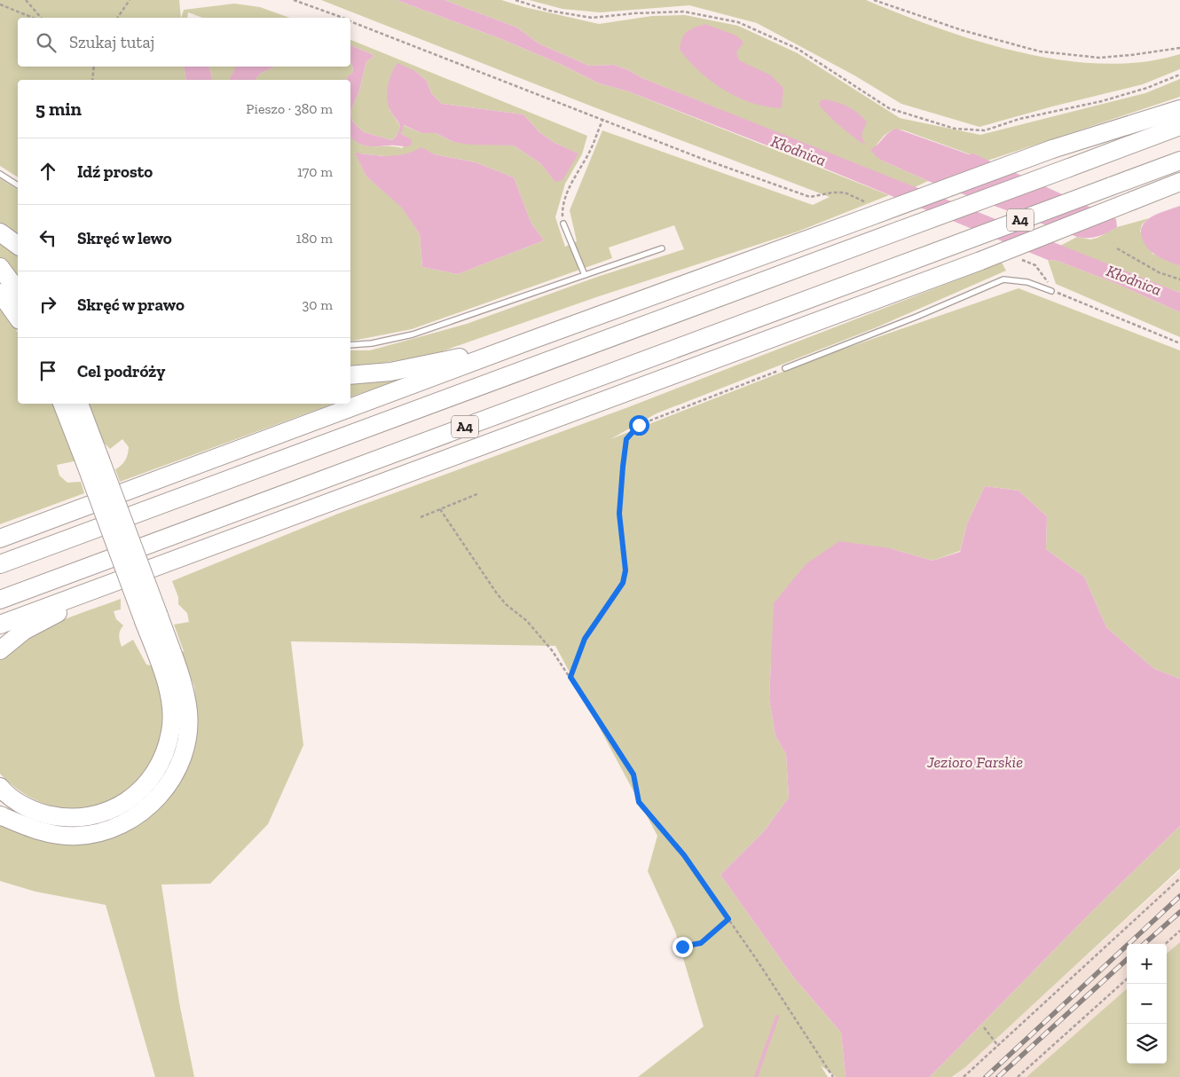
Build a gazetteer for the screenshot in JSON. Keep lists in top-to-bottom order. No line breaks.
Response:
{"streets":{"highway":["A4"]},"water":["Kłodnica","Jezioro Farskie"],"page":{"search":"Szukaj tutaj","heading":["5 min","Pieszo · 380 m"],"list":[["Idź prosto","170 m"],["Skręć w lewo","180 m"],["Skręć w prawo","30 m"],"Cel podróży"],"map_buttons":["+","−"]}}
